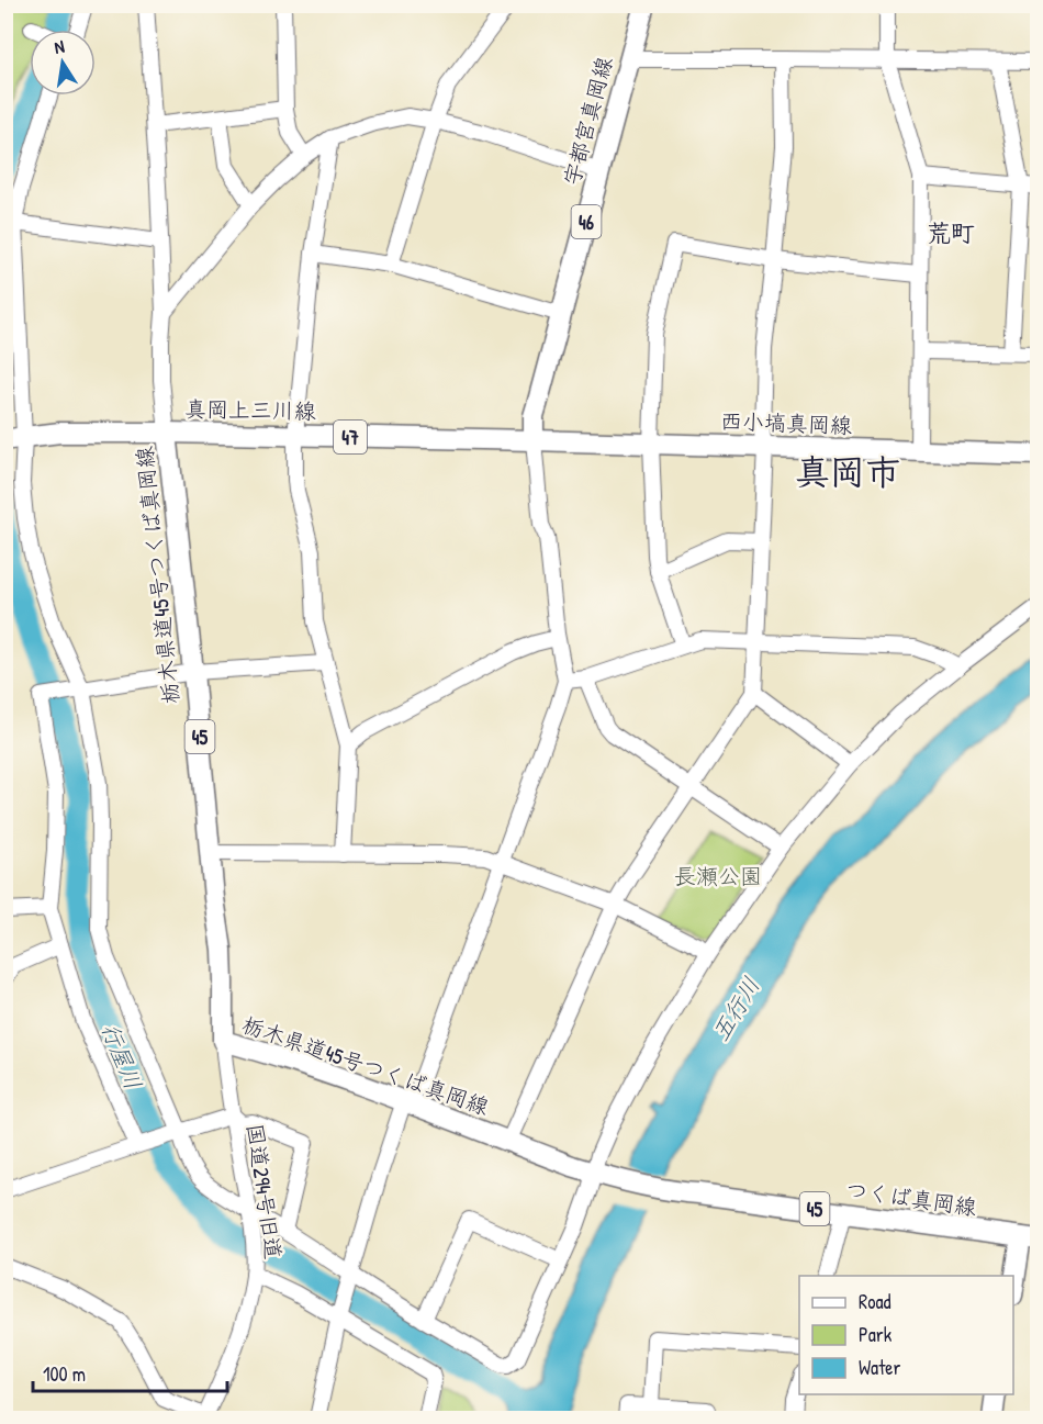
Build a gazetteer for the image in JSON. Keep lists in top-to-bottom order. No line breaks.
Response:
{"streets":{"main road":["宇都宮真岡線","46","真岡上三川線","西小塙真岡線","47","栃木県道45号つくば真岡線","45","つくば真岡線"],"street":["国道294号旧道"]},"crossings":[["宇都宮真岡線","真岡上三川線"],["宇都宮真岡線","西小塙真岡線"],["真岡上三川線","西小塙真岡線"],["真岡上三川線","栃木県道45号つくば真岡線"],["栃木県道45号つくば真岡線","国道294号旧道"],["栃木県道45号つくば真岡線","つくば真岡線"]],"districts":["荒町","真岡市"],"water":["五行川","行屋川"],"parks":["長瀬公園"],"legend":["Road","Park","Water"],"scale_bar":"100 m","north":"top"}
